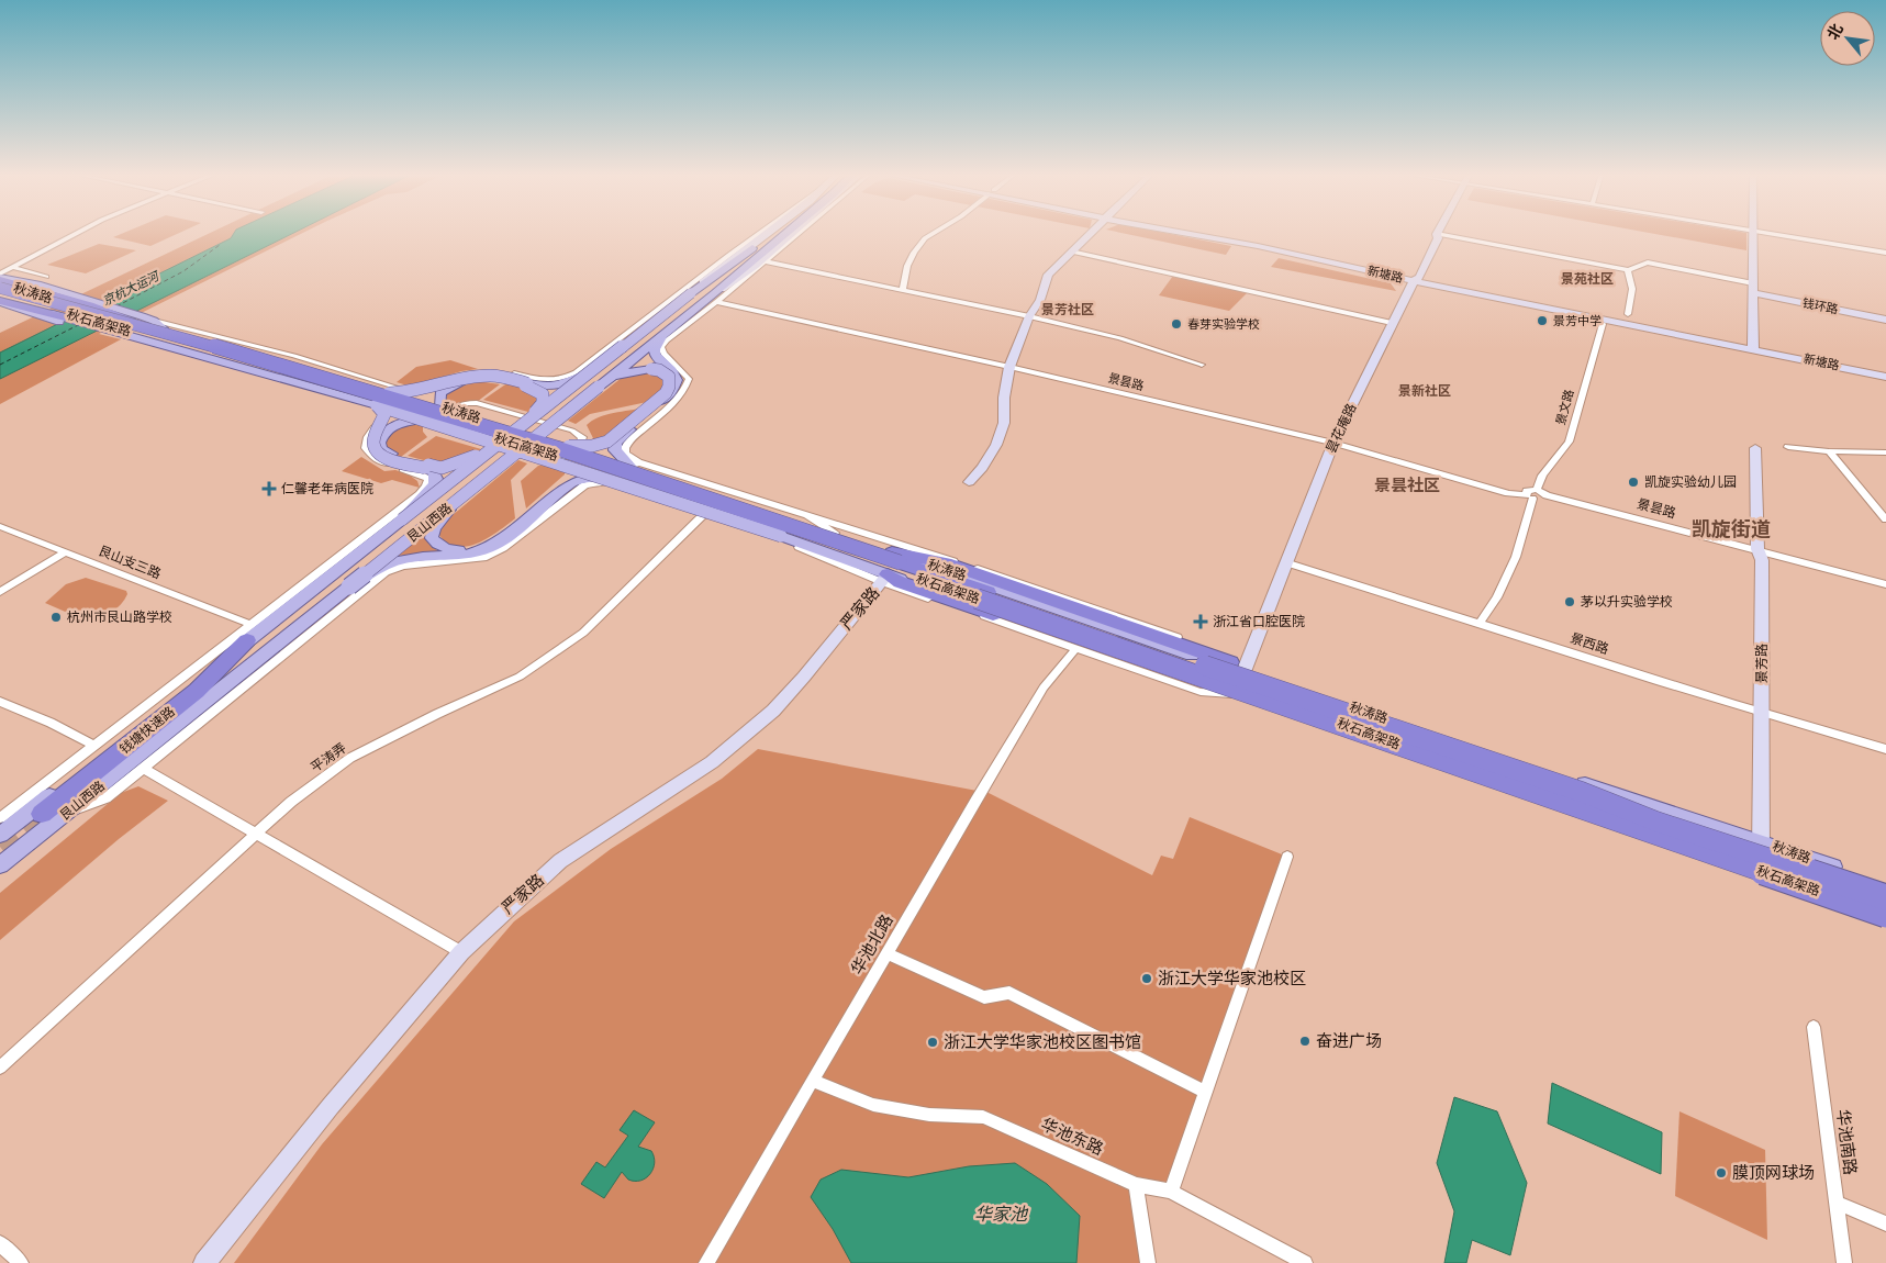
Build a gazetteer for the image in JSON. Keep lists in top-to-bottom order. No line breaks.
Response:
{"streets":{"highway":["秋石高架路","钱塘快速路"],"main road":["秋涛路","艮山西路"],"street":["新塘路","钱环路","景昙路","景文路","昙花庵路","艮山支三路","严家路","景西路","景芳路","平涛弄","华池北路","华池东路","华池南路"]},"crossings":[["新塘路","昙花庵路"],["秋涛路","秋石高架路"],["秋涛路","昙花庵路"],["秋涛路","严家路"],["秋涛路","景芳路"],["景昙路","昙花庵路"],["景昙路","艮山西路"],["景昙路","景芳路"],["昙花庵路","景西路"],["艮山西路","艮山支三路"],["艮山西路","钱塘快速路"],["艮山支三路","钱塘快速路"],["景西路","景芳路"],["华池北路","华池东路"]],"districts":["景苑社区","景芳社区","景新社区","景昙社区","凯旋街道"],"water":["京杭大运河","华家池"],"places":{"other":["景芳中学","春芽实验学校","凯旋实验幼儿园","茅以升实验学校","杭州市艮山路学校","浙江大学华家池校区","奋进广场","浙江大学华家池校区图书馆","膜顶网球场"],"health":["仁馨老年病医院","浙江省口腔医院"]},"north":"top left"}
